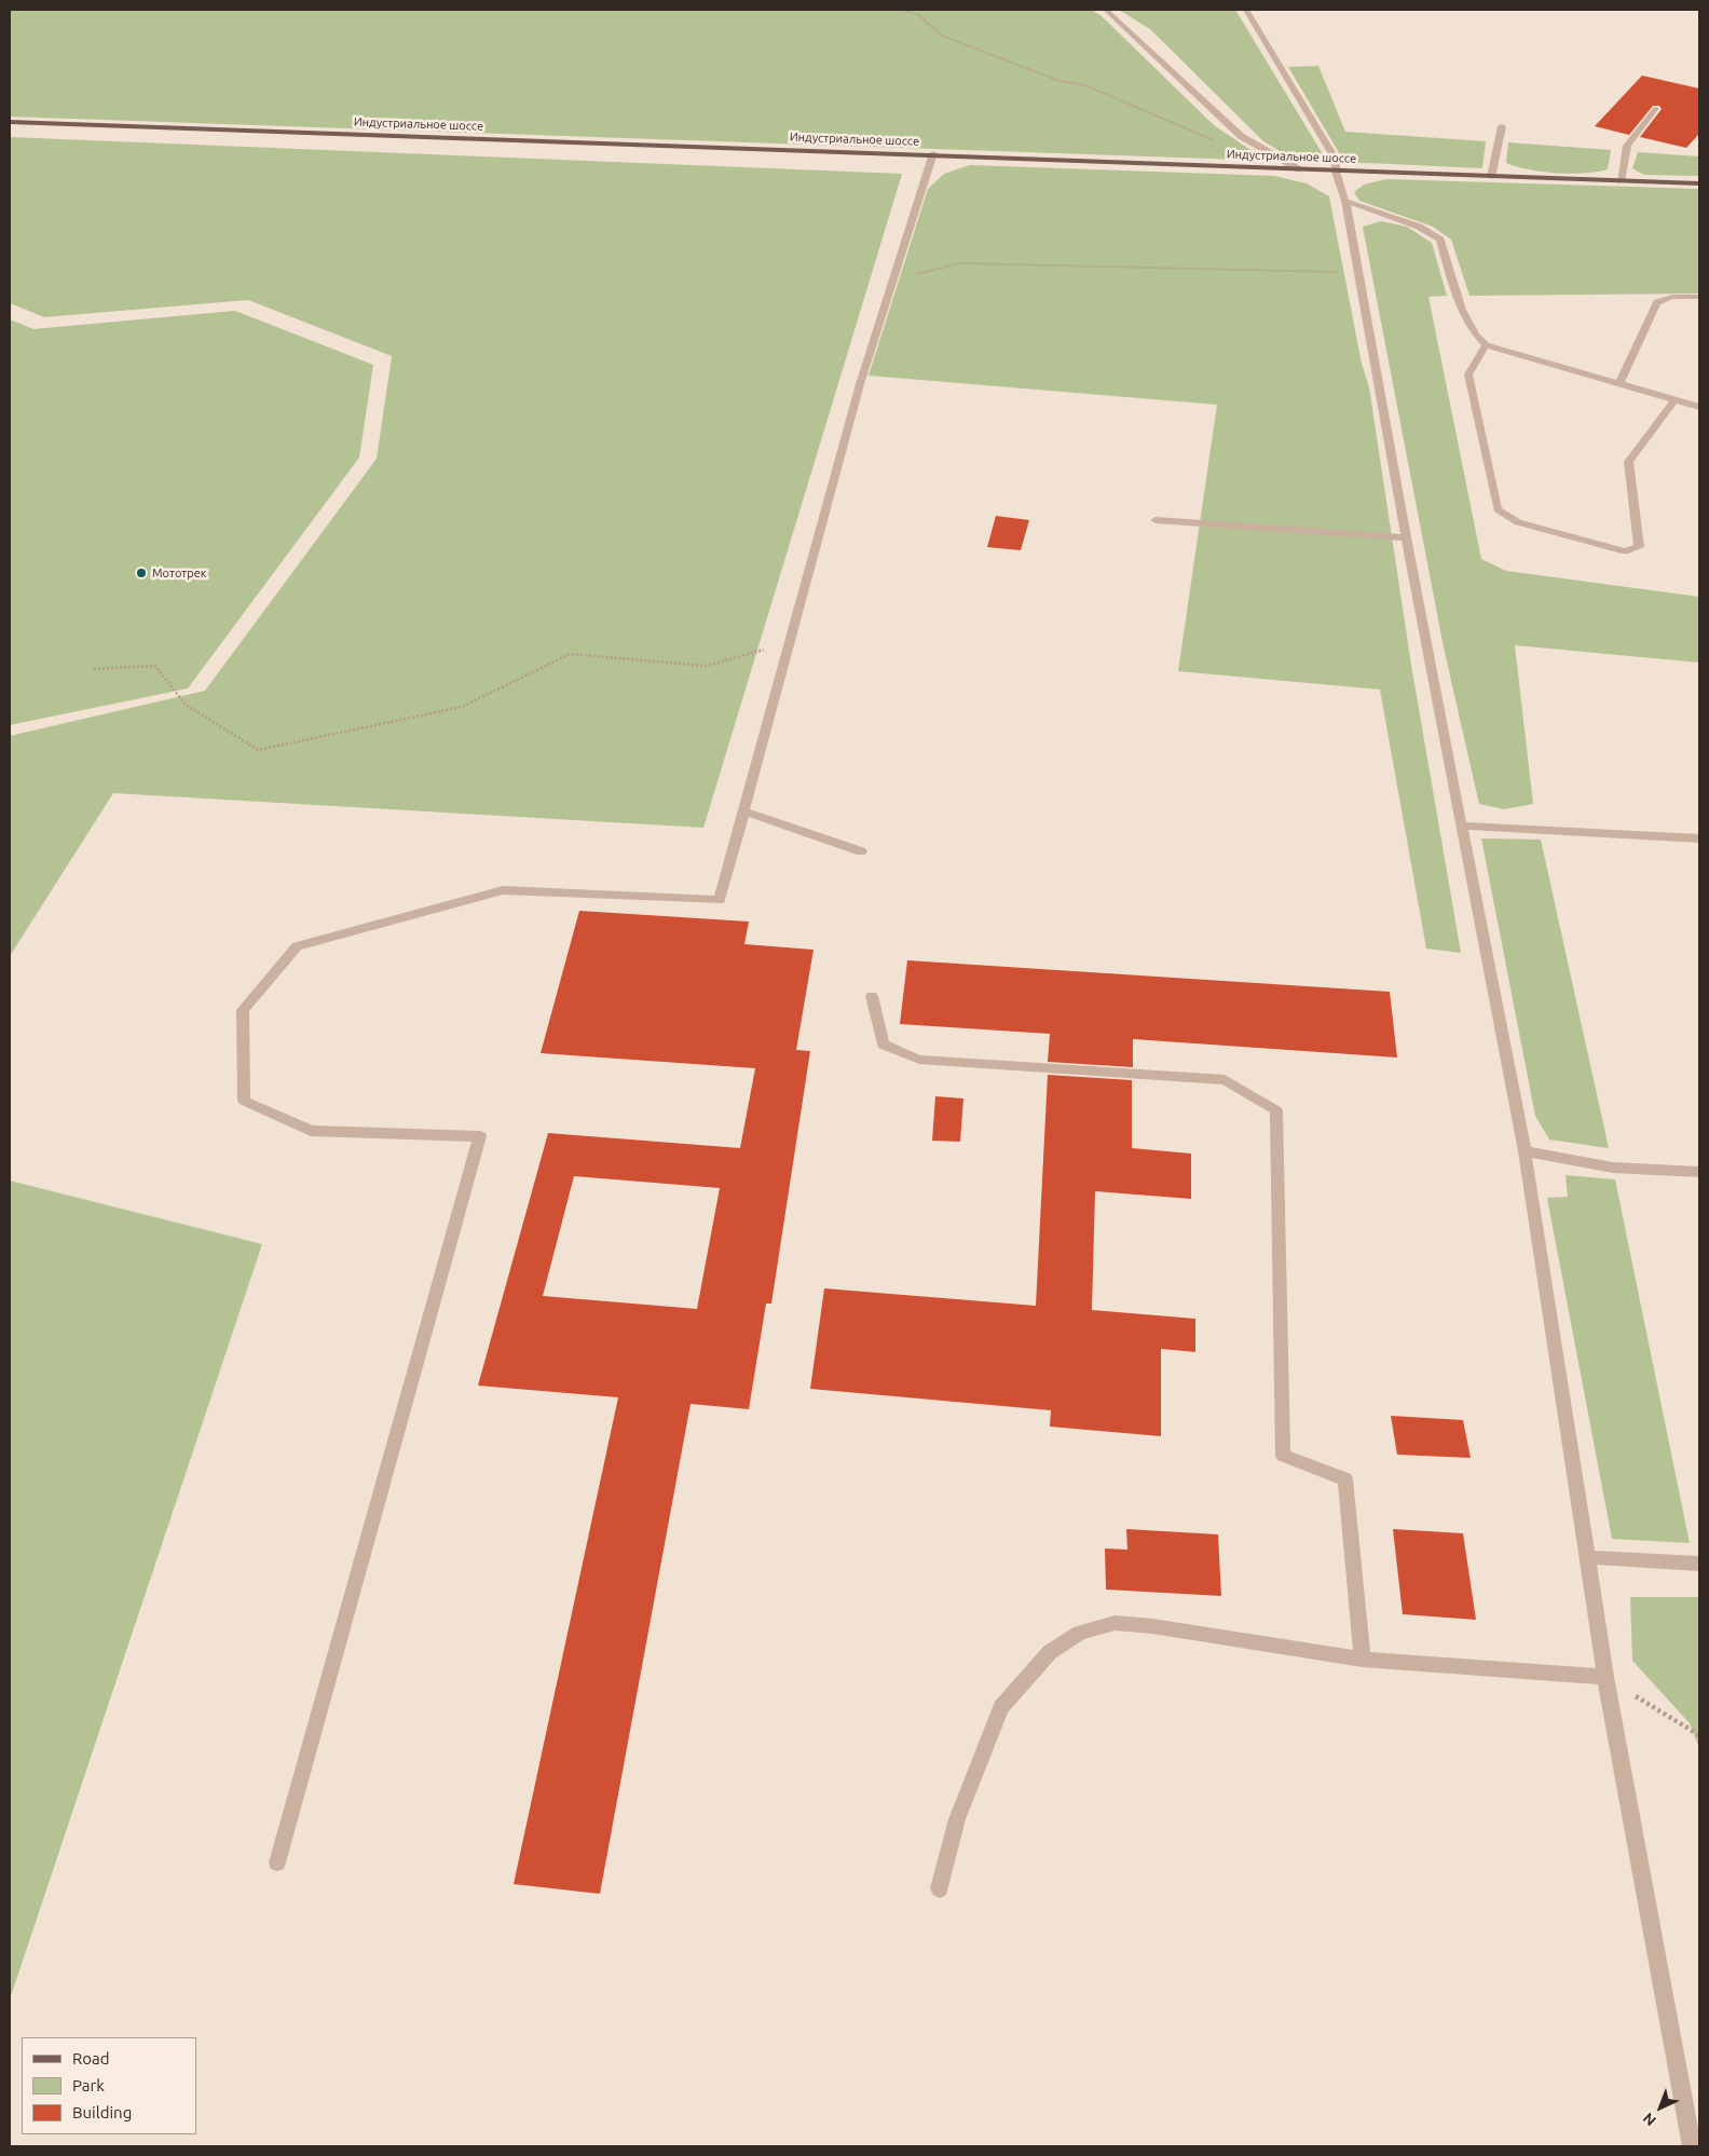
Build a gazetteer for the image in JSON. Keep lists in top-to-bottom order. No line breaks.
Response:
{"streets":{"main road":["Индустриальное шоссе"]},"places":["Мототрек"],"legend":["Road","Park","Building"],"north":"bottom left"}
